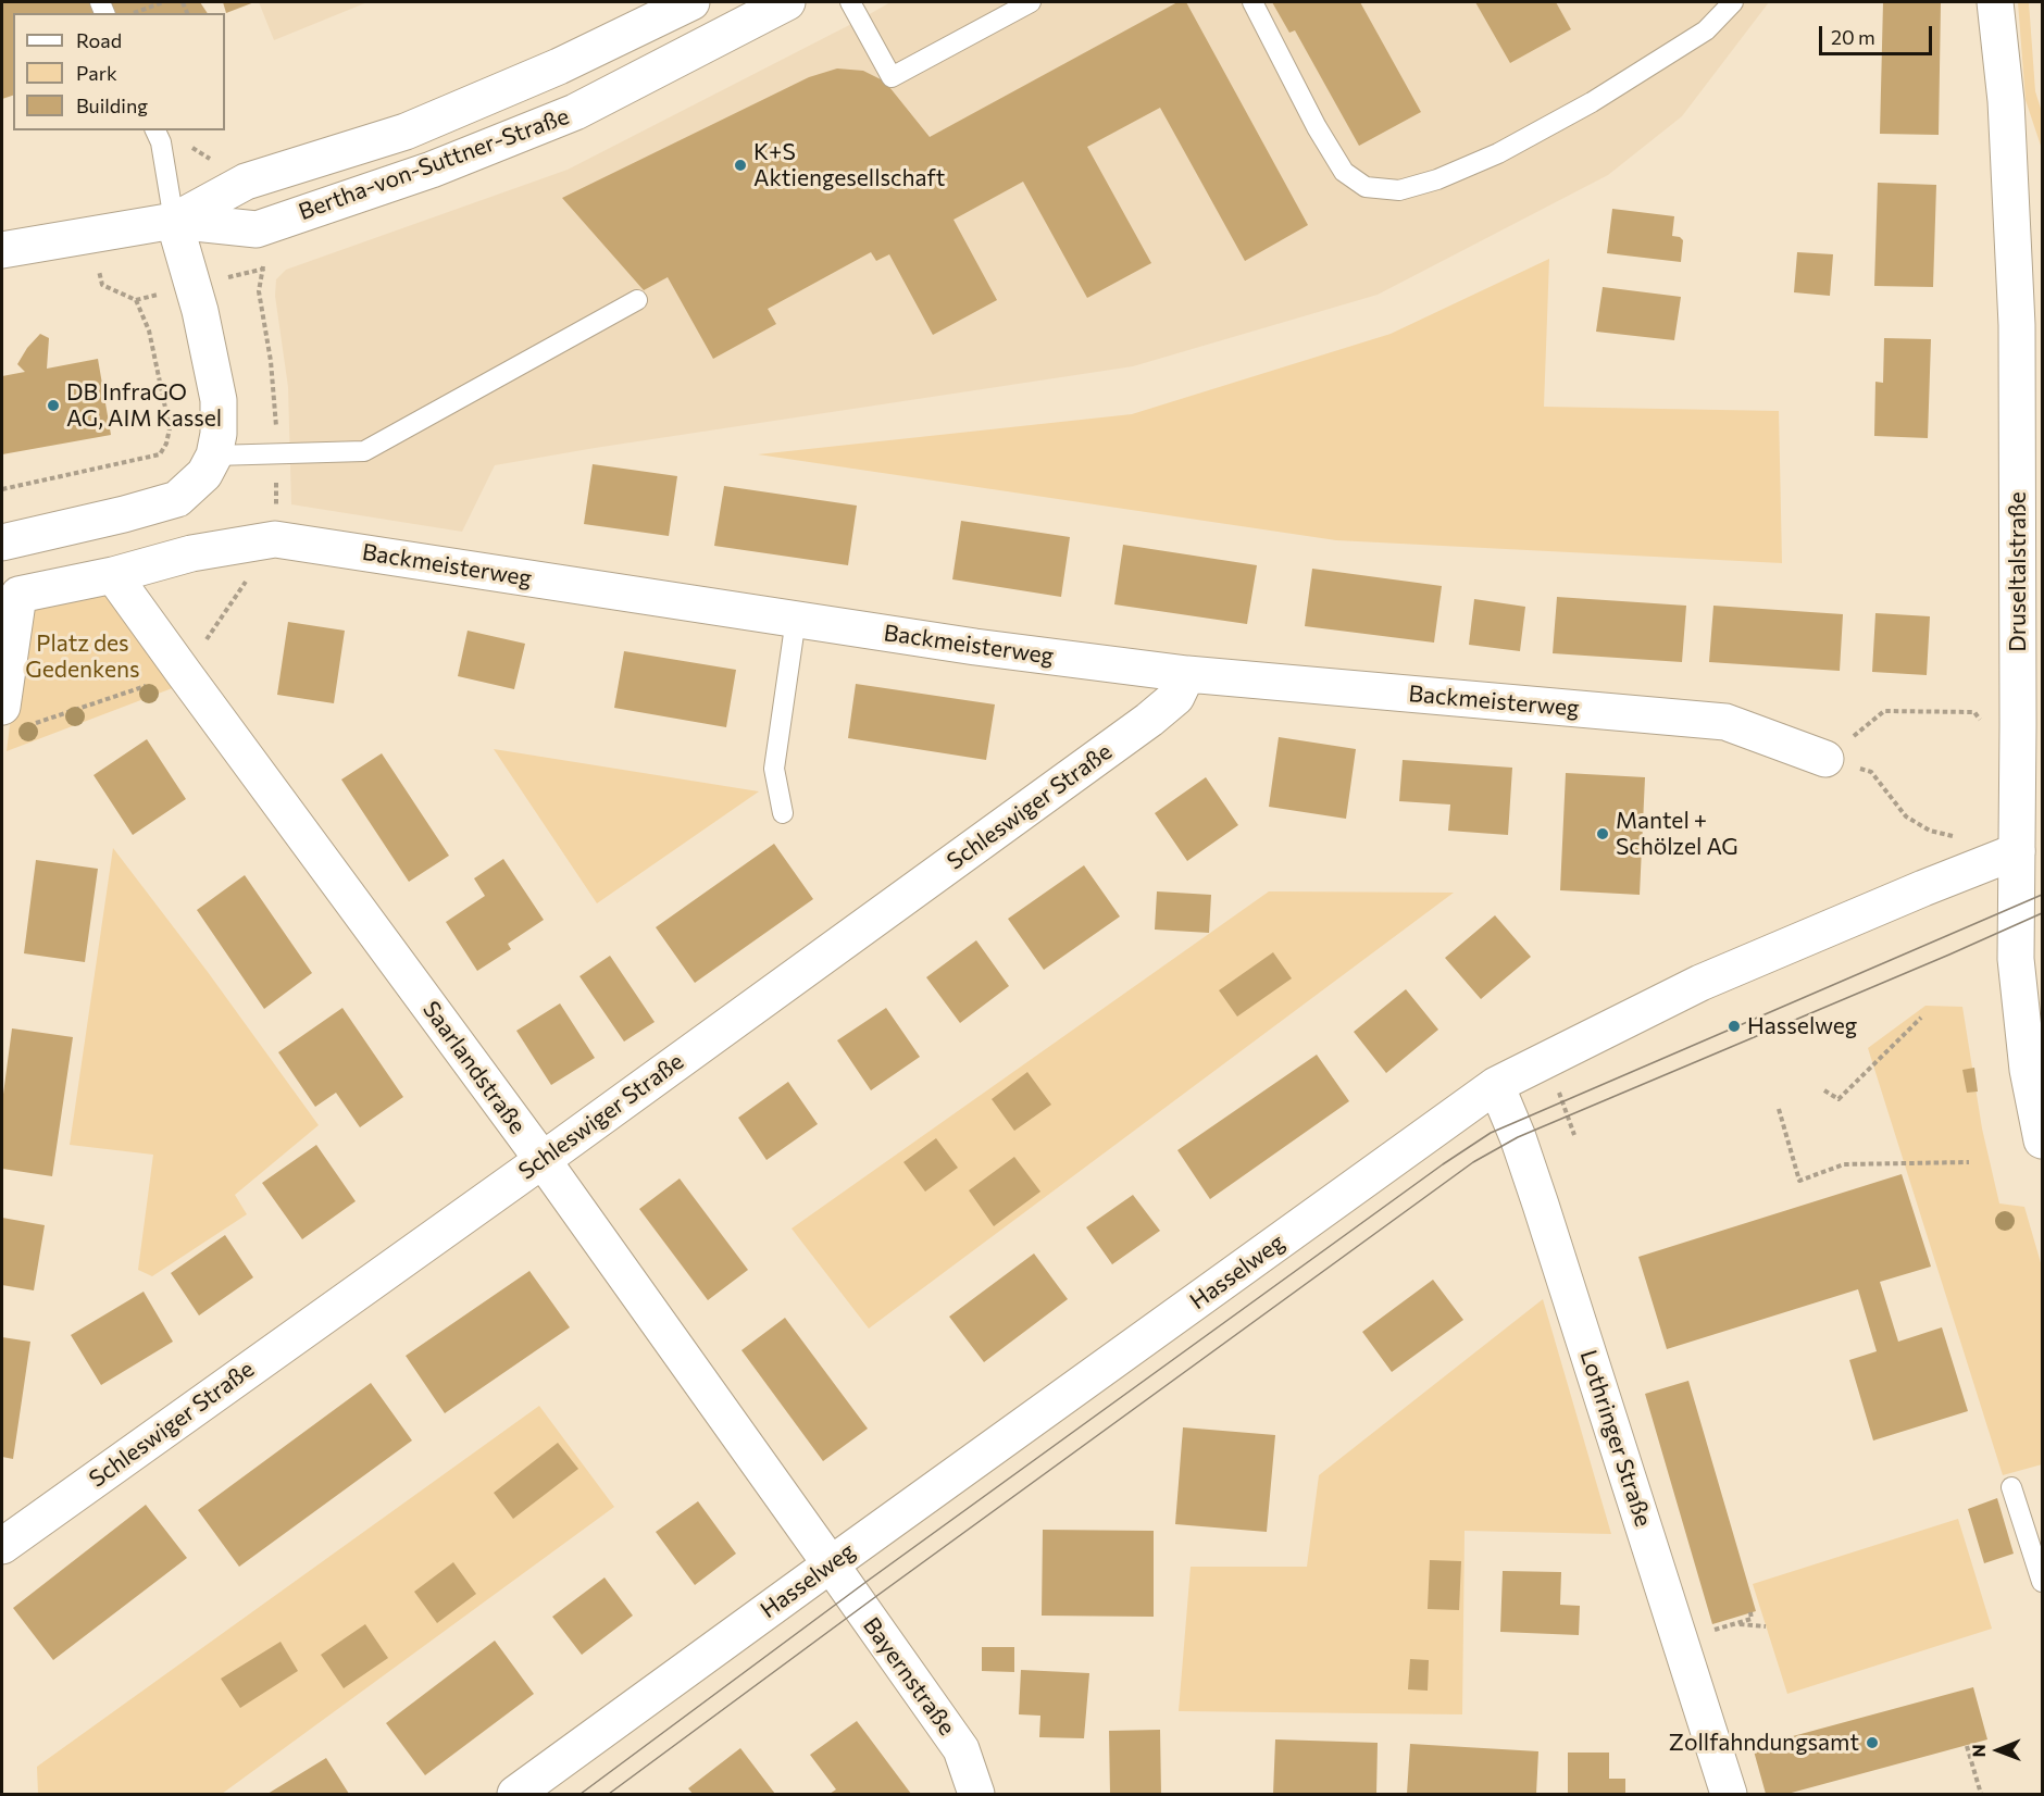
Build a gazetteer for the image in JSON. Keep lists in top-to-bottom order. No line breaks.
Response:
{"streets":{"street":["Bertha-von-Suttner-Straße","Backmeisterweg","Druseltalstraße","Schleswiger Straße","Saarlandstraße","Hasselweg","Lothringer Straße","Bayernstraße"]},"crossings":[["Backmeisterweg","Schleswiger Straße"],["Backmeisterweg","Saarlandstraße"],["Druseltalstraße","Hasselweg"],["Schleswiger Straße","Saarlandstraße"],["Saarlandstraße","Hasselweg"],["Saarlandstraße","Bayernstraße"],["Hasselweg","Lothringer Straße"],["Hasselweg","Bayernstraße"]],"parks":["Platz des Gedenkens"],"places":["K+S Aktiengesellschaft","DB InfraGO AG, AIM Kassel","Mantel + Schölzel AG","Hasselweg","Zollfahndungsamt"],"legend":["Road","Park","Building"],"scale_bar":"20 m","north":"left"}
